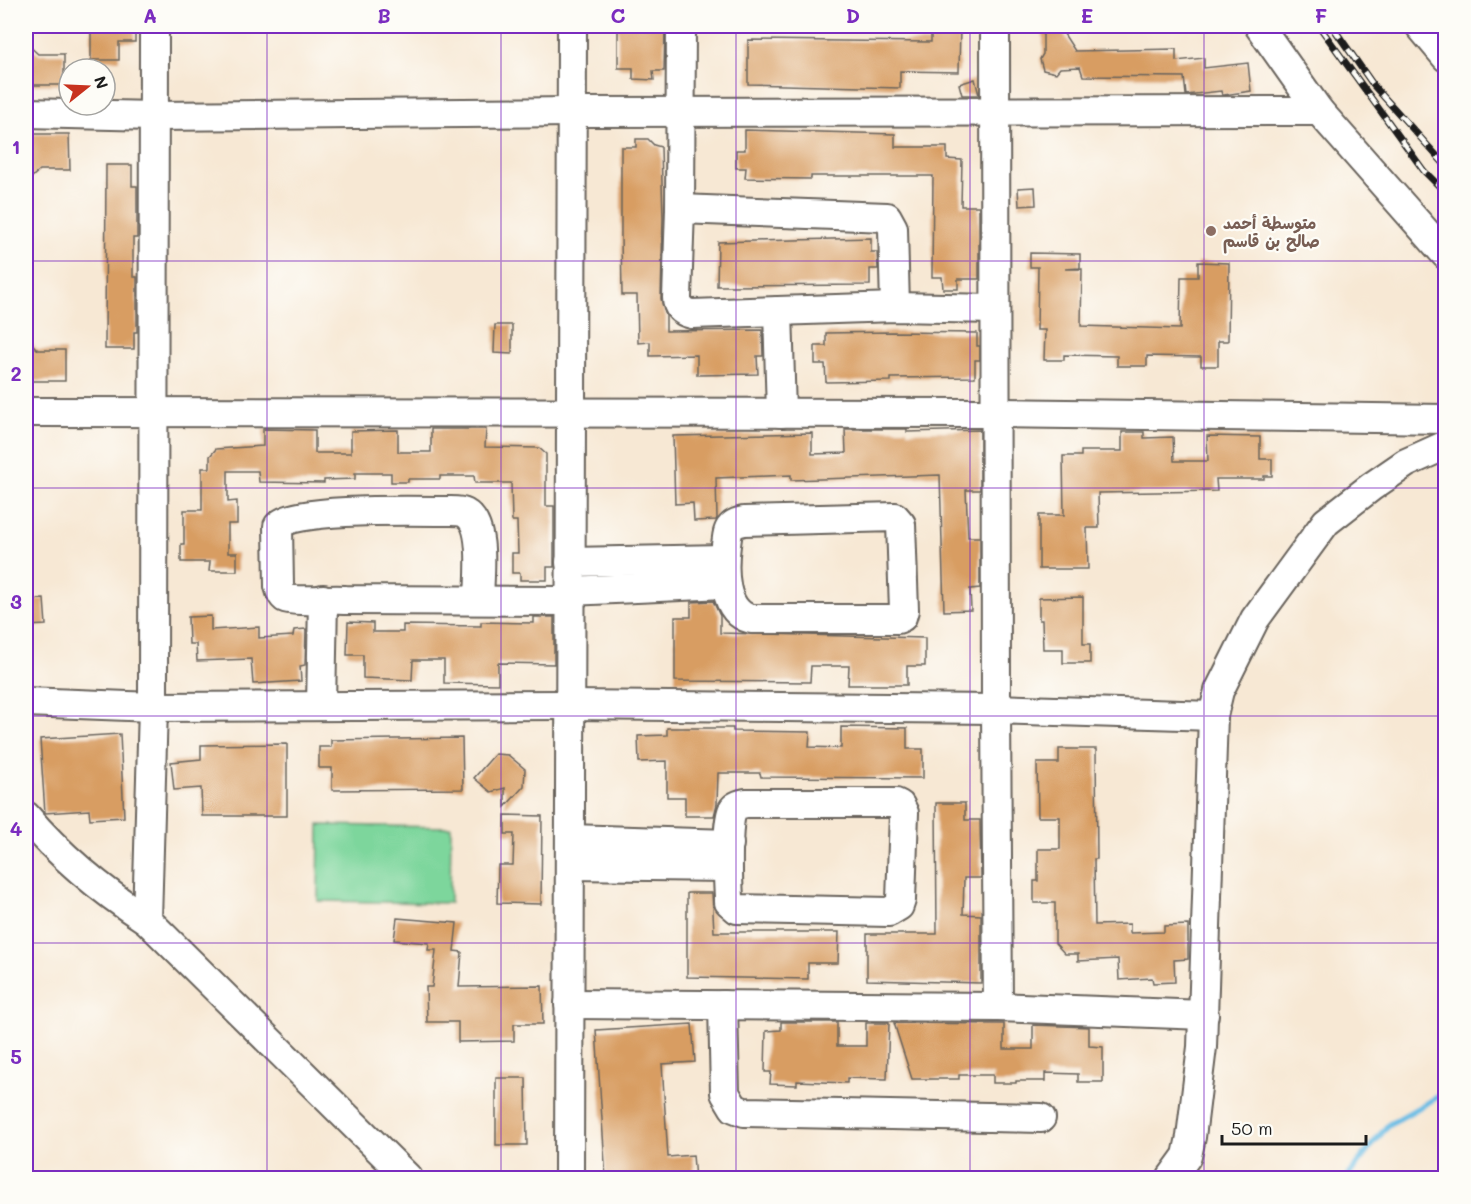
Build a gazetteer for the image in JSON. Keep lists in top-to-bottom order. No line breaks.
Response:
{"places":["متوسطة أحمد صالح بن قاسم"],"scale_bar":"50 m","north":"right","grid":{"columns":["A","B","C","D","E","F"],"rows":["1","2","3","4","5"]}}
